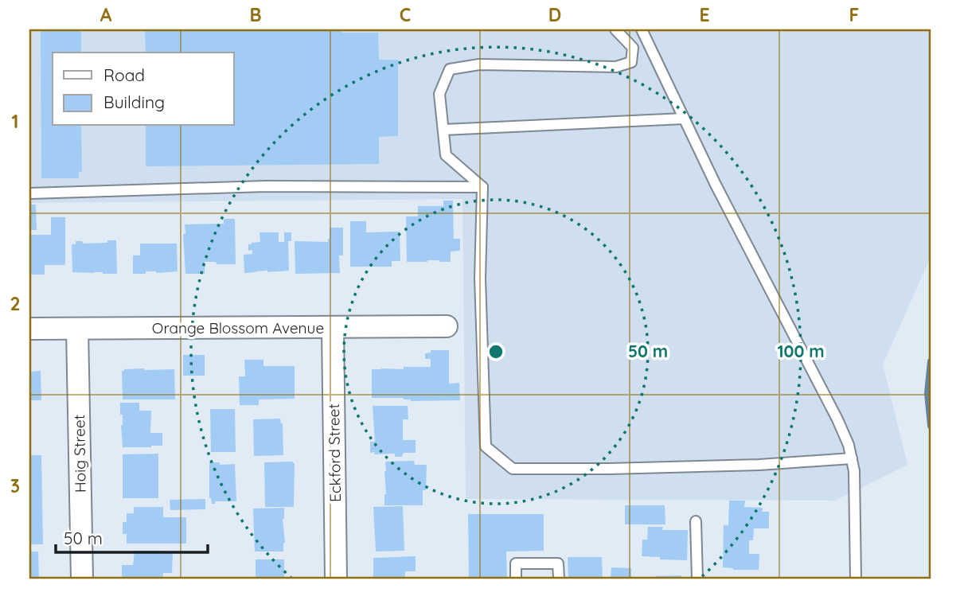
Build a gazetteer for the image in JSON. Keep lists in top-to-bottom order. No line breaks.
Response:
{"streets":{"street":["Orange Blossom Avenue","Eckford Street","Hoig Street"]},"crossings":[["Orange Blossom Avenue","Eckford Street"],["Orange Blossom Avenue","Hoig Street"]],"legend":["Road","Building"],"scale_bar":"50 m","grid":{"columns":["A","B","C","D","E","F"],"rows":["1","2","3"]},"rings":["50 m","100 m"]}
